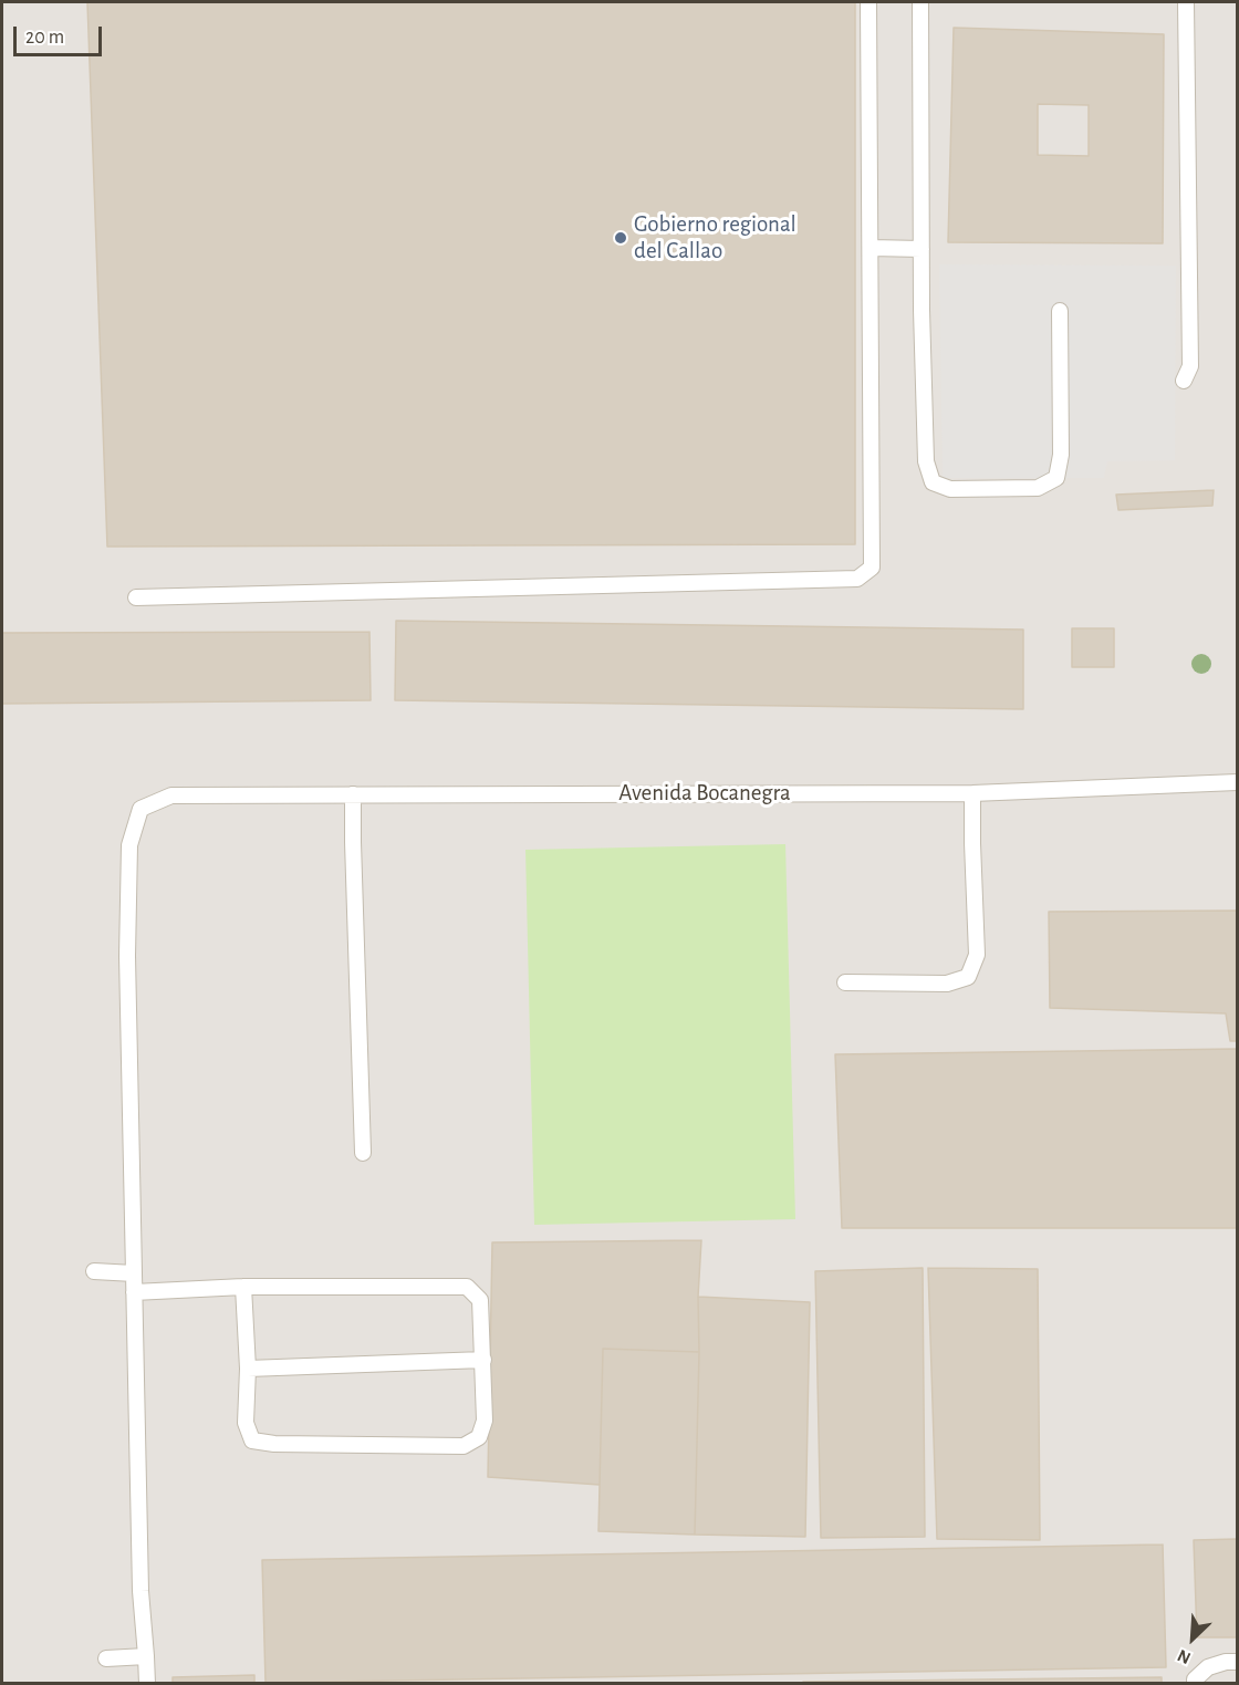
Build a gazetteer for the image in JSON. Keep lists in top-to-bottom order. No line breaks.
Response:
{"streets":{"lane":["Avenida Bocanegra"]},"places":["Gobierno regional del Callao"],"scale_bar":"20 m","north":"bottom left"}
